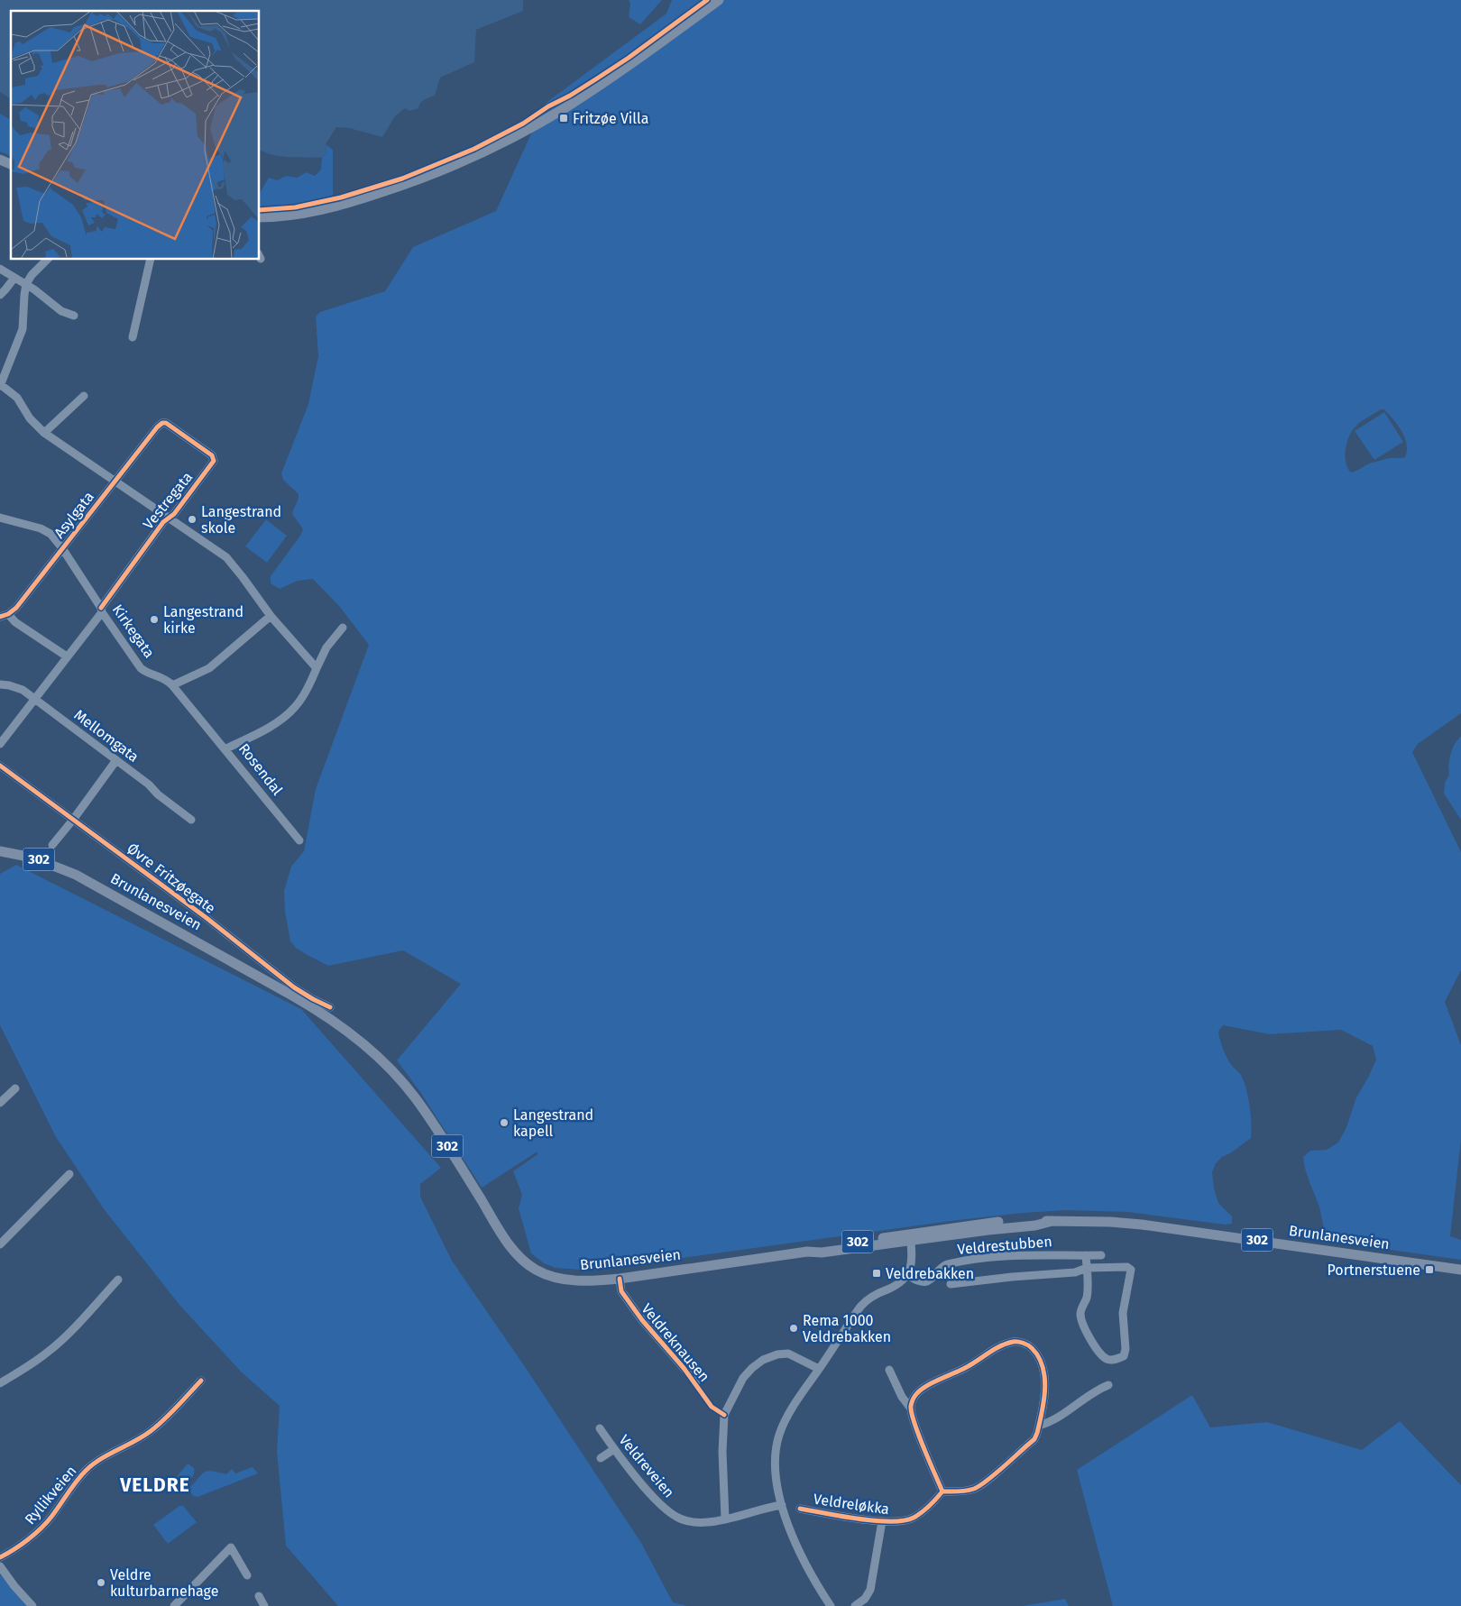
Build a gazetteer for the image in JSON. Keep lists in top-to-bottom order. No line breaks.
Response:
{"streets":{"main road":["302","Brunlanesveien"],"street":["Vestregata","Asylgata","Kirkegata","Mellomgata","Rosendal","Øvre Fritzøegate","Veldrestubben","Veldreknausen","Veldreveien","Ryllikveien","Veldreløkka"]},"crossings":[["Vestregata","Asylgata"],["Vestregata","Kirkegata"],["Vestregata","Mellomgata"],["Asylgata","Kirkegata"],["Kirkegata","Rosendal"],["Brunlanesveien","Veldreknausen"]],"districts":["VELDRE"],"places":{"transit":["Fritzøe Villa","Portnerstuene","Veldrebakken"],"other":["Langestrand skole","Langestrand kirke","Langestrand kapell","Rema 1000 Veldrebakken","Veldre kulturbarnehage"]}}
